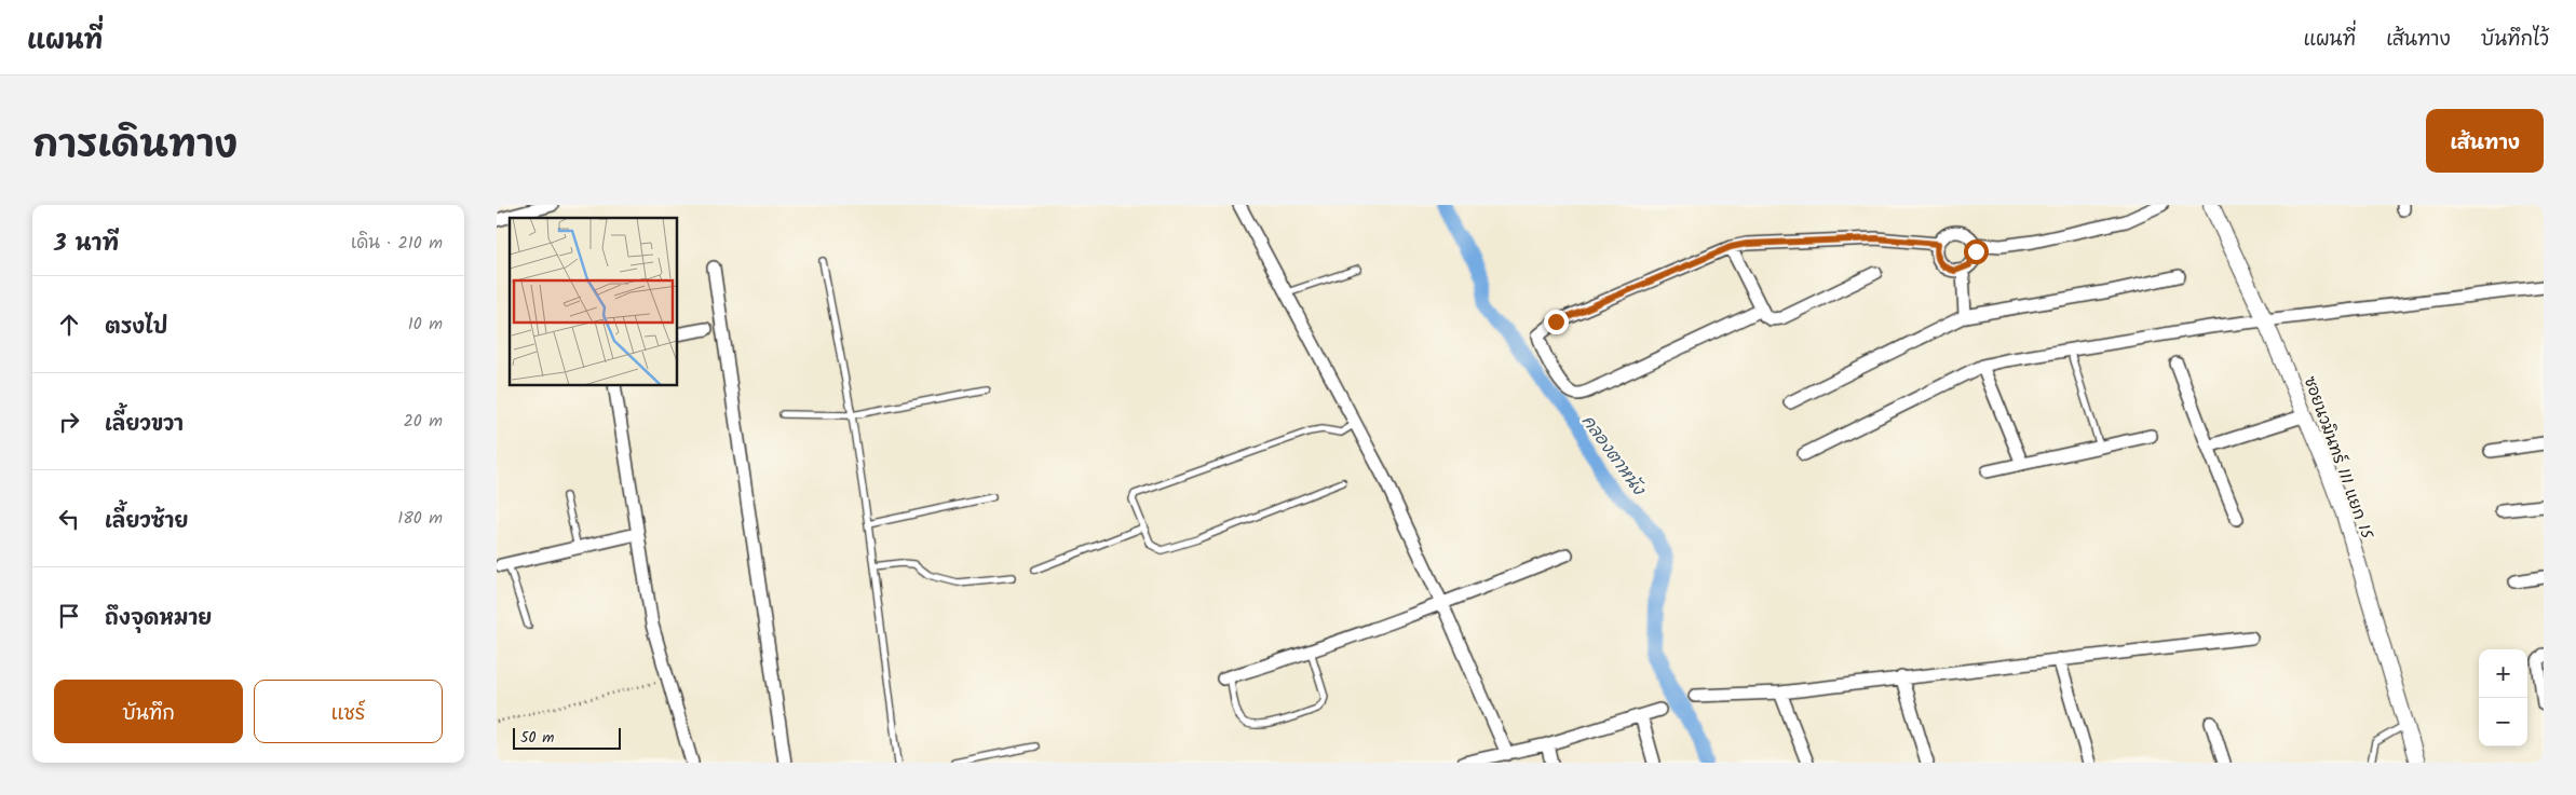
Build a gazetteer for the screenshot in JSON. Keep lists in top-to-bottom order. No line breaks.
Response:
{"streets":{"street":["ซอยนวมินทร์ 111 แยก 15"]},"water":["คลองตาหนัง"],"scale_bar":"50 m","page":{"header":"แผนที่","nav":["แผนที่","เส้นทาง","บันทึกไว้"],"title":"การเดินทาง","buttons":["เส้นทาง",["บันทึก","แชร์"]],"heading":["3 นาที","เดิน · 210 m"],"list":[["ตรงไป","10 m"],["เลี้ยวขวา","20 m"],["เลี้ยวซ้าย","180 m"],"ถึงจุดหมาย"],"map_buttons":["+","−"],"scale":"50 m"}}
